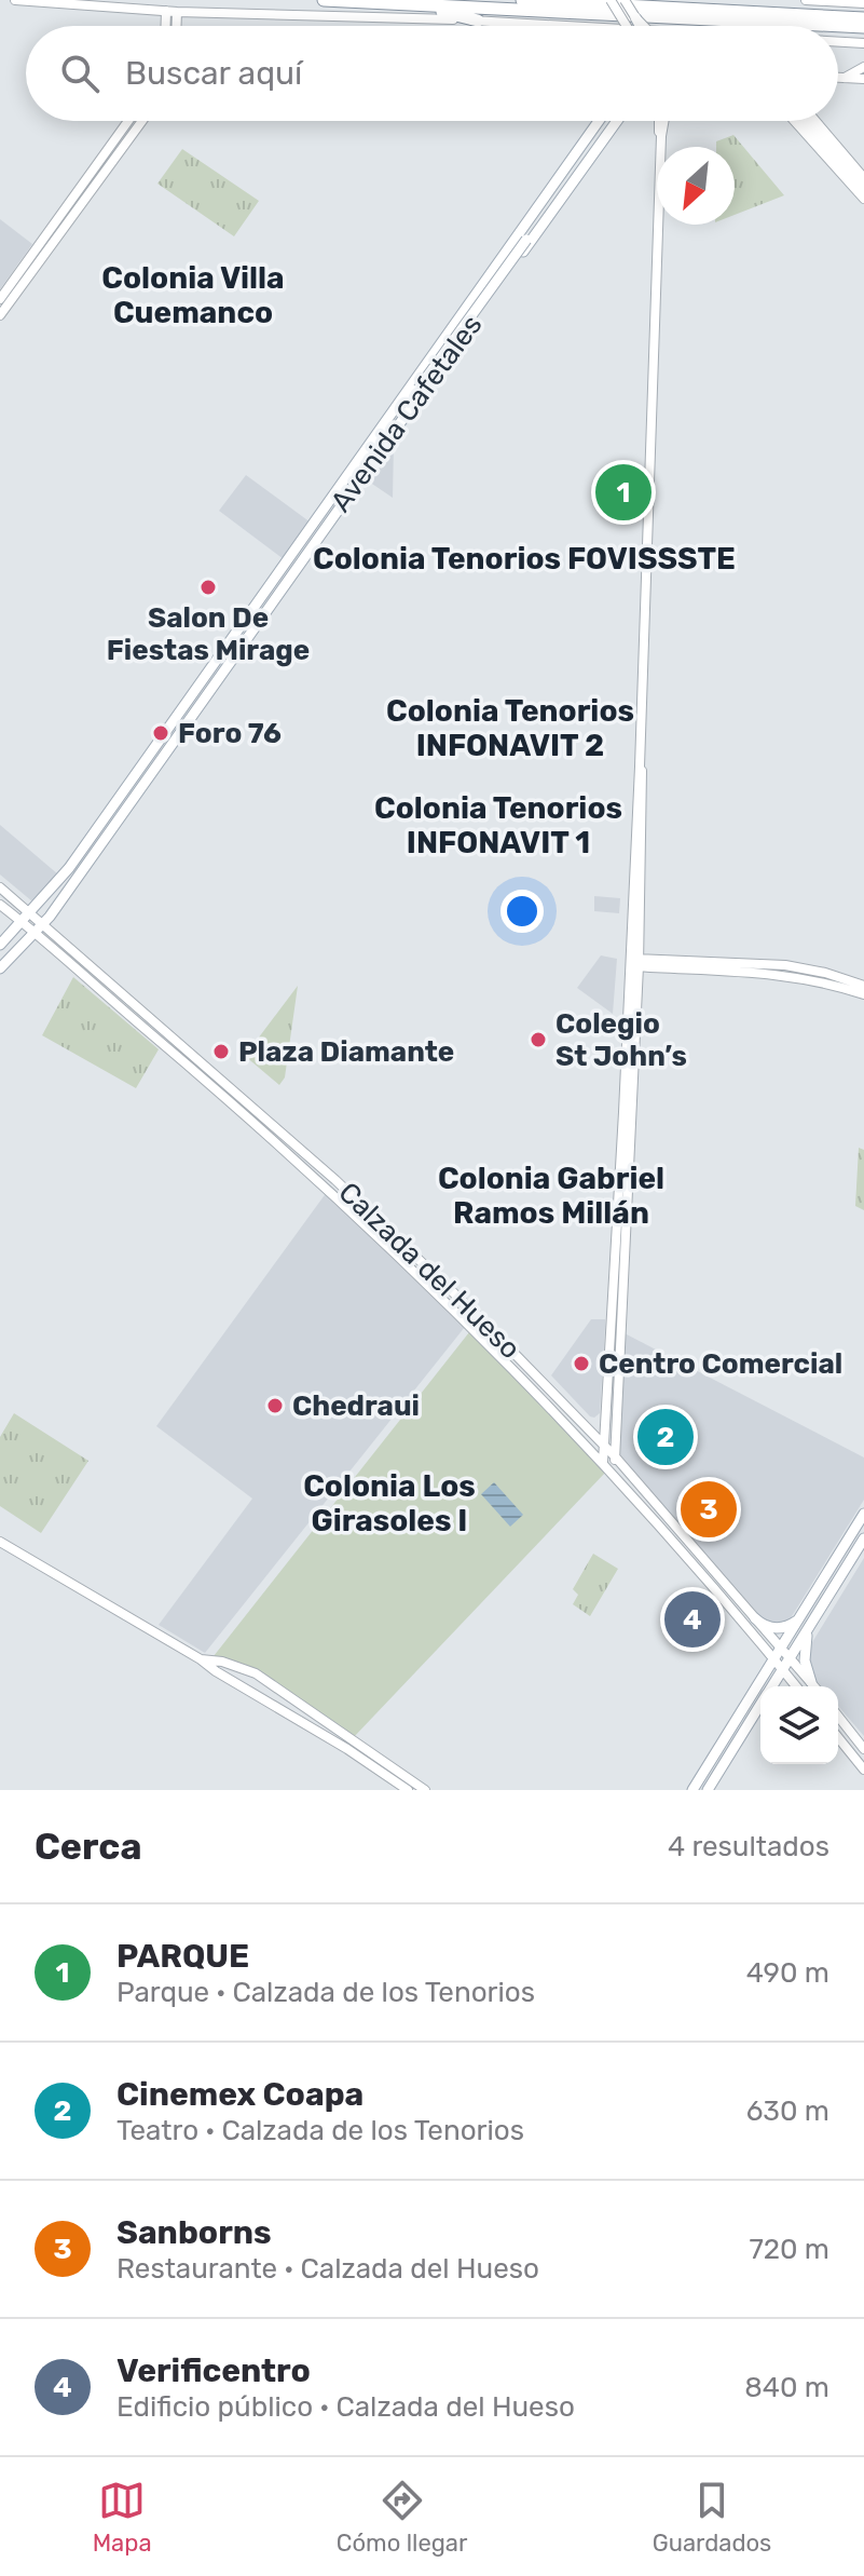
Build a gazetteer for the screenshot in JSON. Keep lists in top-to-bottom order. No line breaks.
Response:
{"streets":{"main road":["Avenida Cafetales","Calzada del Hueso"]},"crossings":[["Avenida Cafetales","Calzada del Hueso"]],"districts":["Colonia Villa Cuemanco","Colonia Tenorios FOVISSSTE","Colonia Tenorios INFONAVIT 2","Colonia Tenorios INFONAVIT 1","Colonia Gabriel Ramos Millán","Colonia Los Girasoles I"],"places":["Salon De Fiestas Mirage","Foro 76","Colegio St John’s","Plaza Diamante","Centro Comercial","Chedraui"],"north":"bottom left","page":{"search":"Buscar aquí","pins":["1","2","3","4"],"heading":["Cerca","4 resultados"],"list":[{"mark":"1","name":"PARQUE","note":"Parque · Calzada de los Tenorios","value":"490 m"},{"mark":"2","name":"Cinemex Coapa","note":"Teatro · Calzada de los Tenorios","value":"630 m"},{"mark":"3","name":"Sanborns","note":"Restaurante · Calzada del Hueso","value":"720 m"},{"mark":"4","name":"Verificentro","note":"Edificio público · Calzada del Hueso","value":"840 m"}],"nav":["Mapa","Cómo llegar","Guardados"]}}
